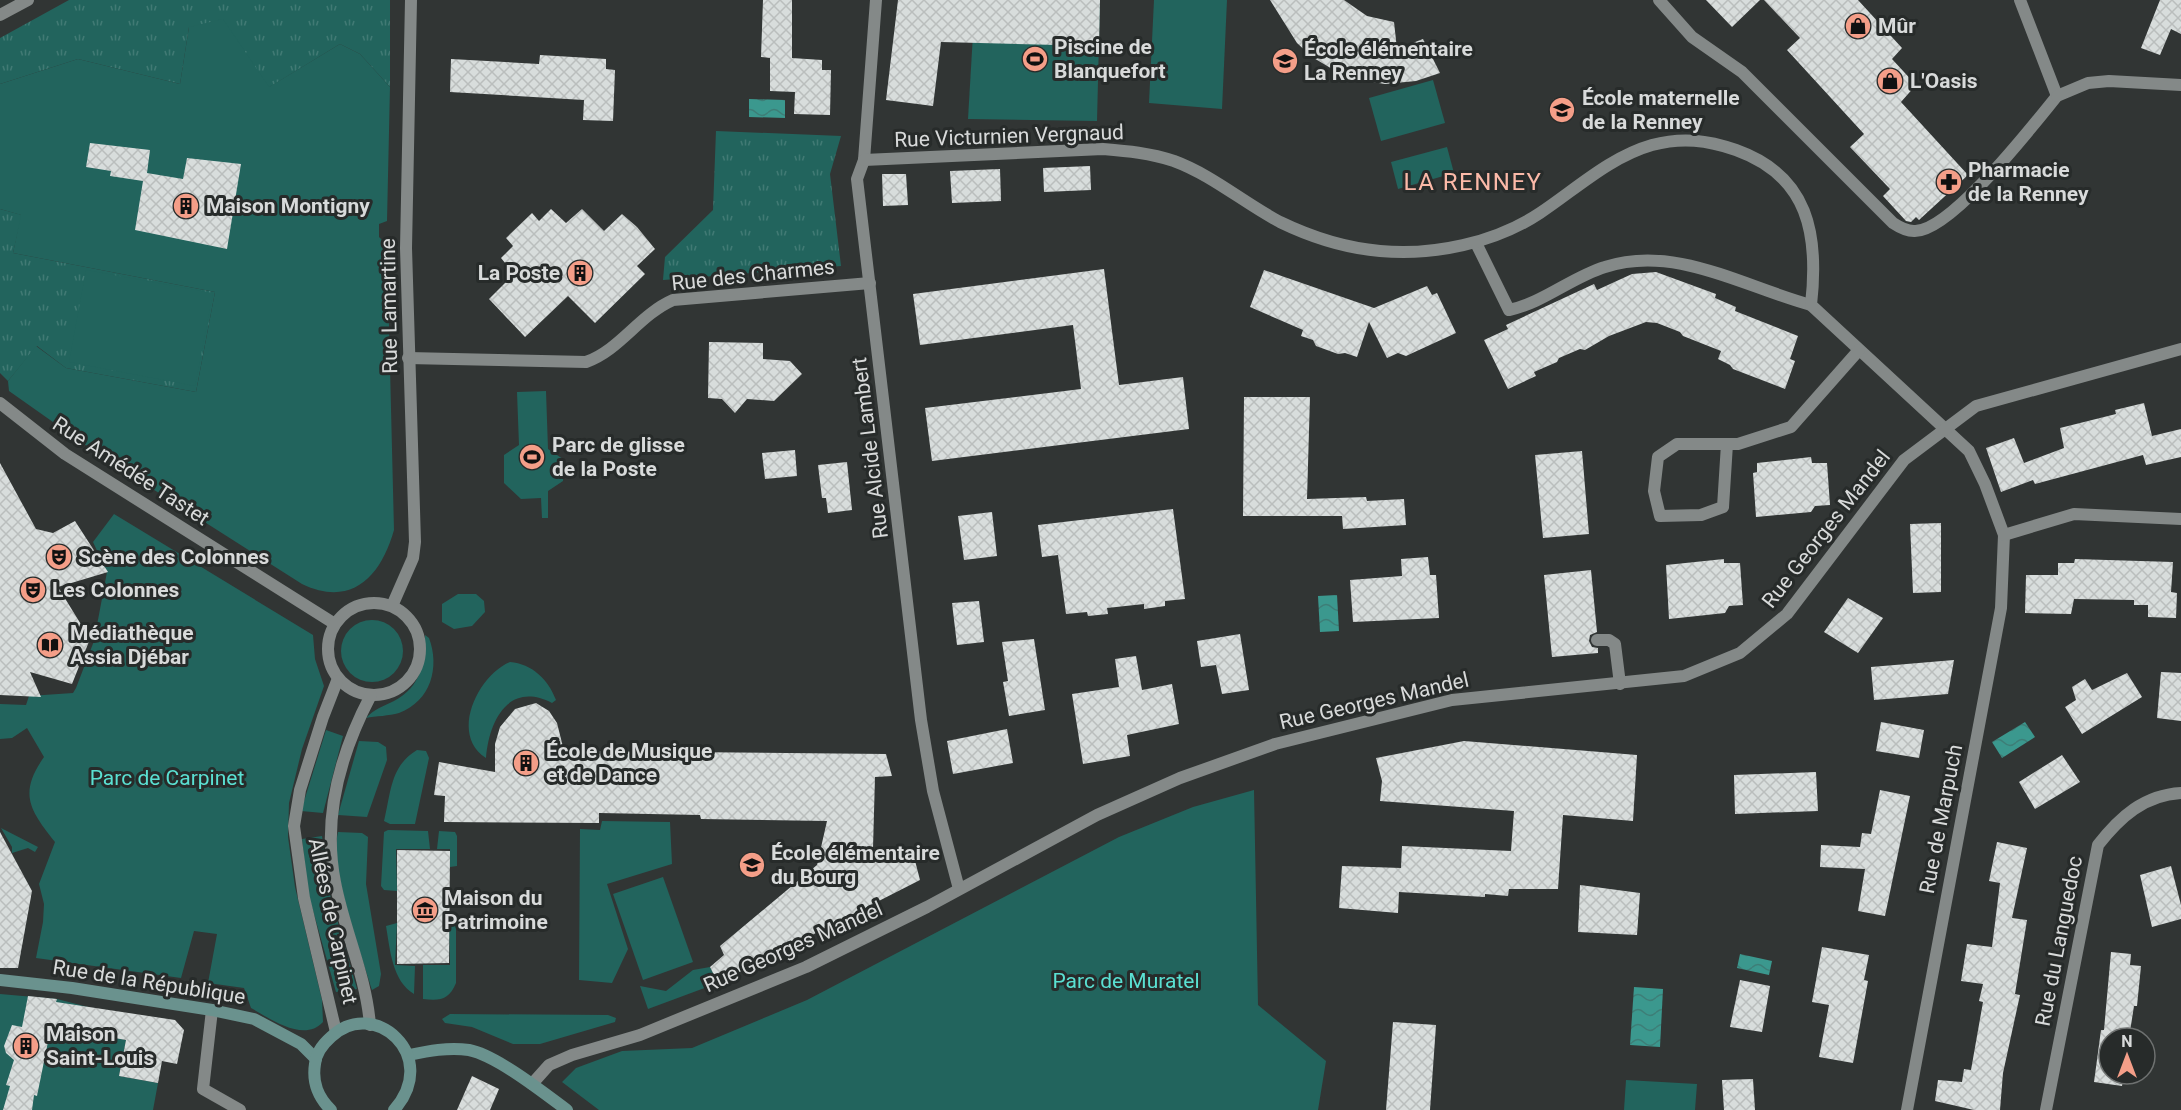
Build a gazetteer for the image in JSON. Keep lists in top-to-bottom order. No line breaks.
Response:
{"streets":{"street":["Rue Victurnien Vergnaud","Rue des Charmes","Rue Lamartine","Rue Alcide Lambert","Rue Amédée Tastet","Rue Georges Mandel","Rue de Marpuch","Allées de Carpinet","Rue du Languedoc","Rue de la République"]},"crossings":[["Rue Victurnien Vergnaud","Rue Alcide Lambert"],["Rue des Charmes","Rue Lamartine"],["Rue des Charmes","Rue Alcide Lambert"],["Rue Lamartine","Rue Amédée Tastet"],["Rue Lamartine","Allées de Carpinet"],["Rue Alcide Lambert","Rue Georges Mandel"],["Rue Amédée Tastet","Allées de Carpinet"],["Rue Georges Mandel","Rue de Marpuch"]],"districts":["LA RENNEY"],"parks":["Parc de Carpinet","Parc de Muratel"],"places":{"shop":["Mûr","L'Oasis"],"sports":["Piscine de Blanquefort","Parc de glisse de la Poste"],"school or university":["École élémentaire La Renney","École maternelle de la Renney","École élémentaire du Bourg"],"pharmacy":["Pharmacie de la Renney"],"building":["Maison Montigny","La Poste","École de Musique et de Dance","Maison Saint-Louis"],"theatre":["Scène des Colonnes","Les Colonnes"],"library":["Médiathèque Assia Djébar"],"museum":["Maison du Patrimoine"]},"north":"top"}
